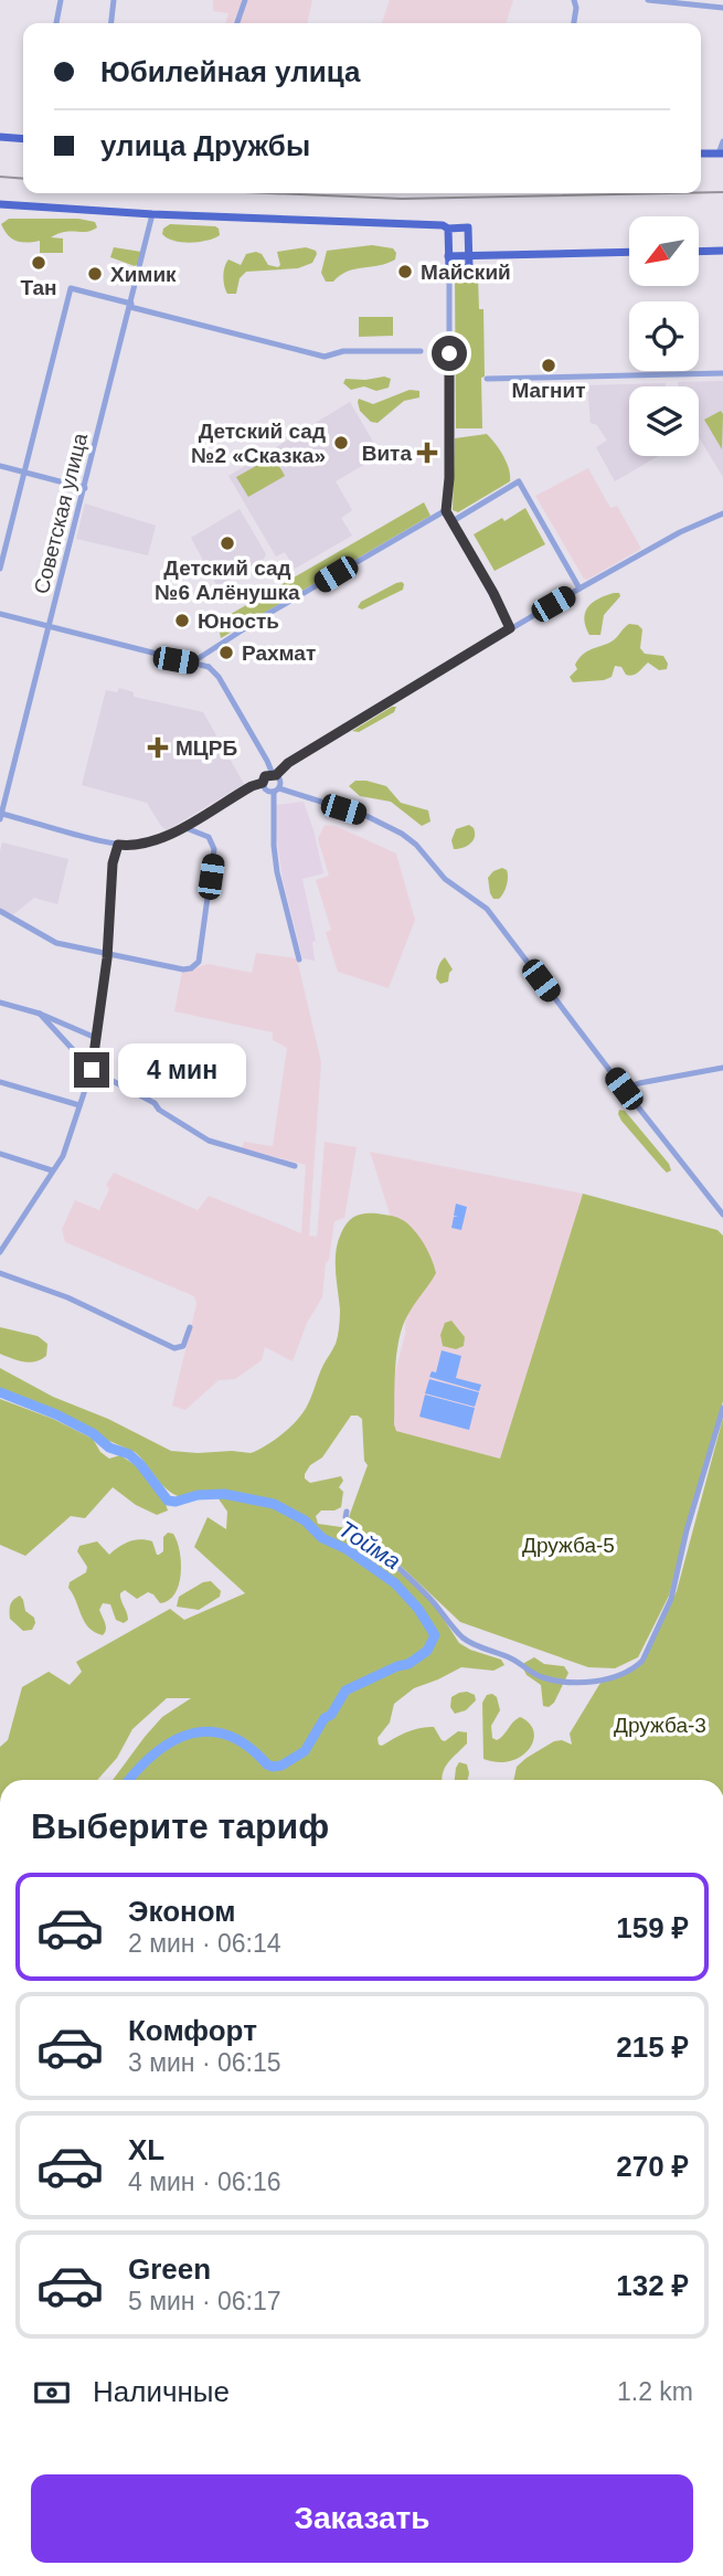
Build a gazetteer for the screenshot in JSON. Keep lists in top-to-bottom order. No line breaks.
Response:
{"streets":{"street":["Советская улица"]},"water":["Тойма"],"parks":["Дружба-5","Дружба-3"],"places":{"other":["Тан","Майский","Химик","Магнит","Детский сад №2 «Сказка»","Детский сад №6 Алёнушка","Юность","Рахмат"],"health":["Вита","МЦРБ"]},"north":"bottom left","page":{"banner":["Юбилейная улица","улица Дружбы"],"bubble":"4 мин","heading":"Выберите тариф","list":[{"name":"Эконом","note":"2 мин · 06:14","value":"159 ₽"},{"name":"Комфорт","note":"3 мин · 06:15","value":"215 ₽"},{"name":"XL","note":"4 мин · 06:16","value":"270 ₽"},{"name":"Green","note":"5 мин · 06:17","value":"132 ₽"}],"pay":["Наличные","1.2 km"],"buttons":"Заказать"}}
